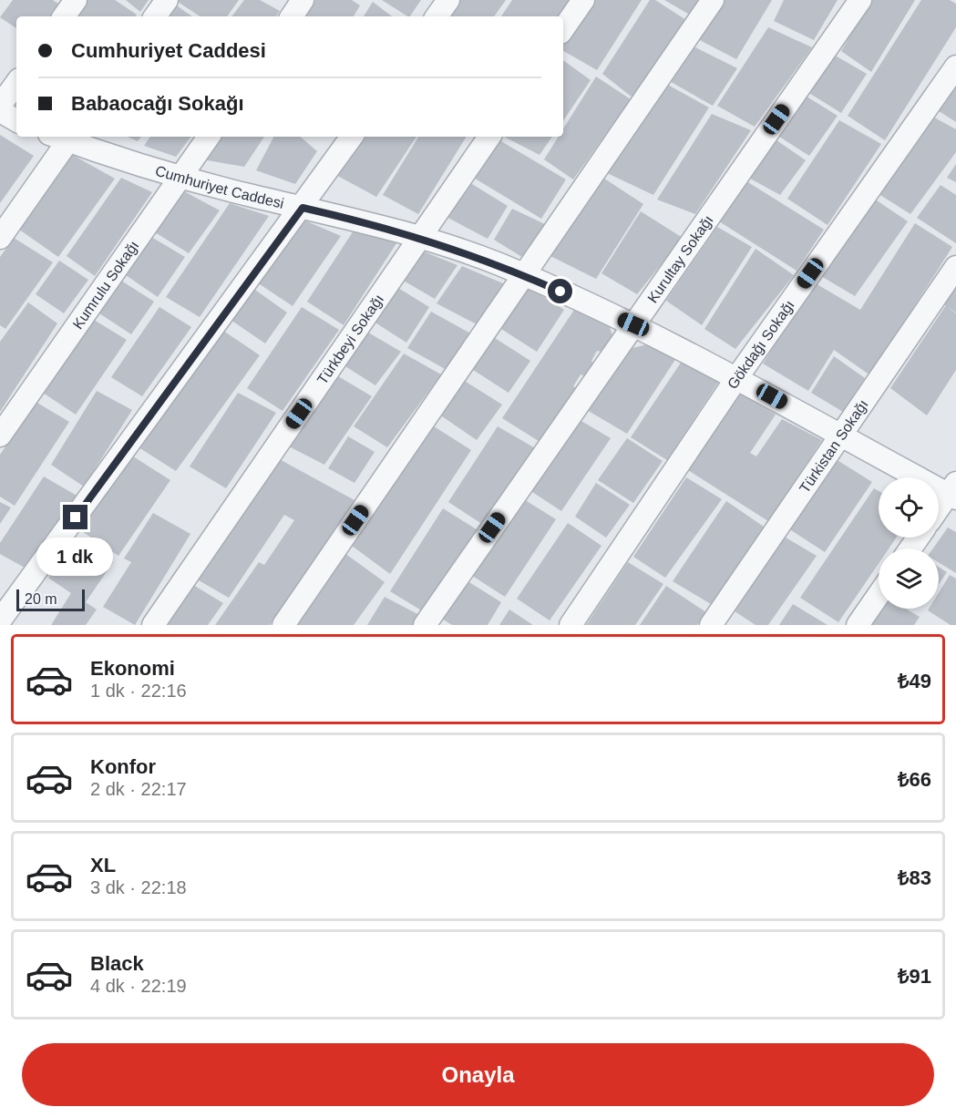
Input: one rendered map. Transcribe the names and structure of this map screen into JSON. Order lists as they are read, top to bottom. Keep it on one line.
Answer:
{"streets":{"street":["Cumhuriyet Caddesi","Kurultay Sokağı","Kumrulu Sokağı","Türkbeyi Sokağı","Gökdağı Sokağı","Türkistan Sokağı"]},"crossings":[["Cumhuriyet Caddesi","Kurultay Sokağı"],["Cumhuriyet Caddesi","Kumrulu Sokağı"],["Cumhuriyet Caddesi","Türkbeyi Sokağı"],["Cumhuriyet Caddesi","Gökdağı Sokağı"],["Cumhuriyet Caddesi","Türkistan Sokağı"]],"scale_bar":"20 m","page":{"banner":["Cumhuriyet Caddesi","Babaocağı Sokağı"],"bubble":"1 dk","scale":"20 m","list":[{"name":"Ekonomi","note":"1 dk · 22:16","value":"₺49"},{"name":"Konfor","note":"2 dk · 22:17","value":"₺66"},{"name":"XL","note":"3 dk · 22:18","value":"₺83"},{"name":"Black","note":"4 dk · 22:19","value":"₺91"}],"buttons":"Onayla"}}
